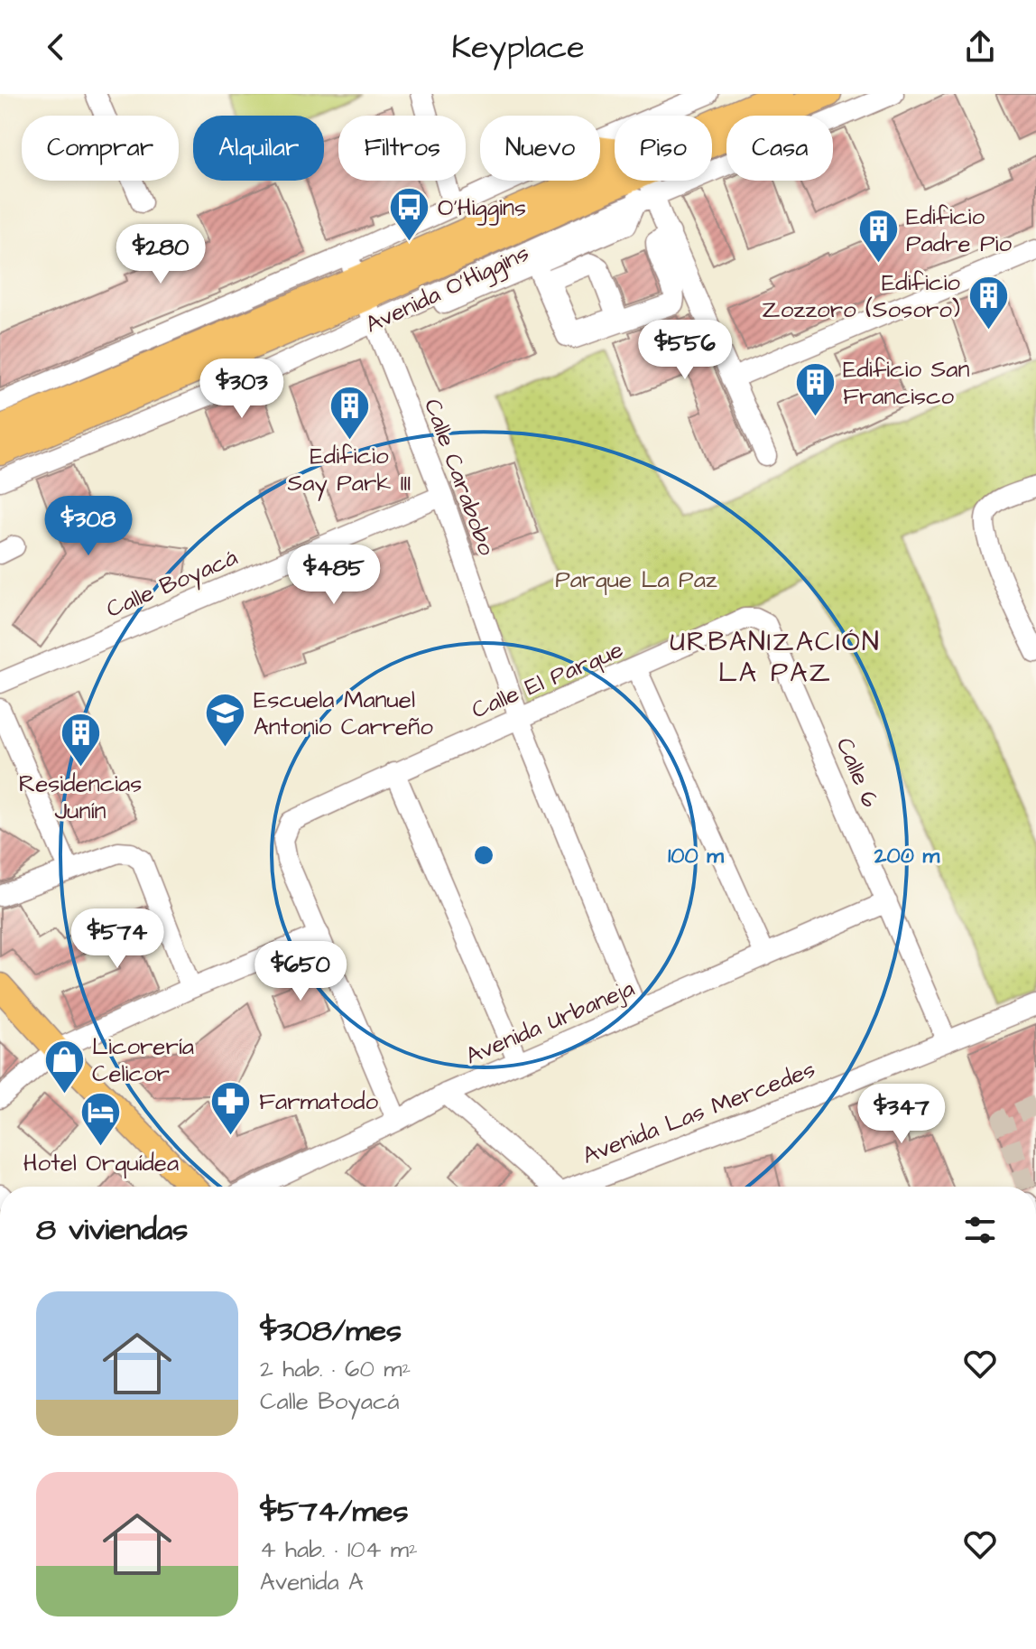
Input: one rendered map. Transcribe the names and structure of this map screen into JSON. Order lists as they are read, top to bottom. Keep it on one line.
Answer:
{"streets":{"main road":["Avenida O'Higgins"],"street":["Calle Carabobo","Calle Boyacá","Calle El Parque","Calle 6","Avenida Urbaneja","Avenida Las Mercedes"]},"crossings":[["Avenida O'Higgins","Calle Carabobo"],["Calle Carabobo","Calle Boyacá"],["Calle Carabobo","Calle El Parque"],["Calle Carabobo","Avenida Urbaneja"],["Calle El Parque","Calle 6"],["Calle 6","Avenida Urbaneja"],["Calle 6","Avenida Las Mercedes"],["Avenida Urbaneja","Avenida Las Mercedes"]],"districts":["URBANIZACIÓN LA PAZ"],"parks":["Parque La Paz"],"places":{"bus stop":["O'Higgins"],"building":["Edificio Padre Pio","Edificio Zozzoro (Sosoro)","Edificio San Francisco","Edificio Say Park III","Residencias Junín"],"school or university":["Escuela Manuel Antonio Carreño"],"shop":["Licorería Celicor"],"pharmacy":["Farmatodo"],"hotel":["Hotel Orquídea"]},"page":{"header":"Keyplace","chip":["Comprar","Alquilar","Filtros","Nuevo","Piso","Casa"],"price":["$280","$556","$303","$308","$485","$574","$650","$347"],"heading":"8 viviendas","list":[{"name":"$308/mes","note":"2 hab. · 60 m² · Calle Boyacá"},{"name":"$574/mes","note":"4 hab. · 104 m² · Avenida A"}]},"rings":["100 m","200 m"]}
